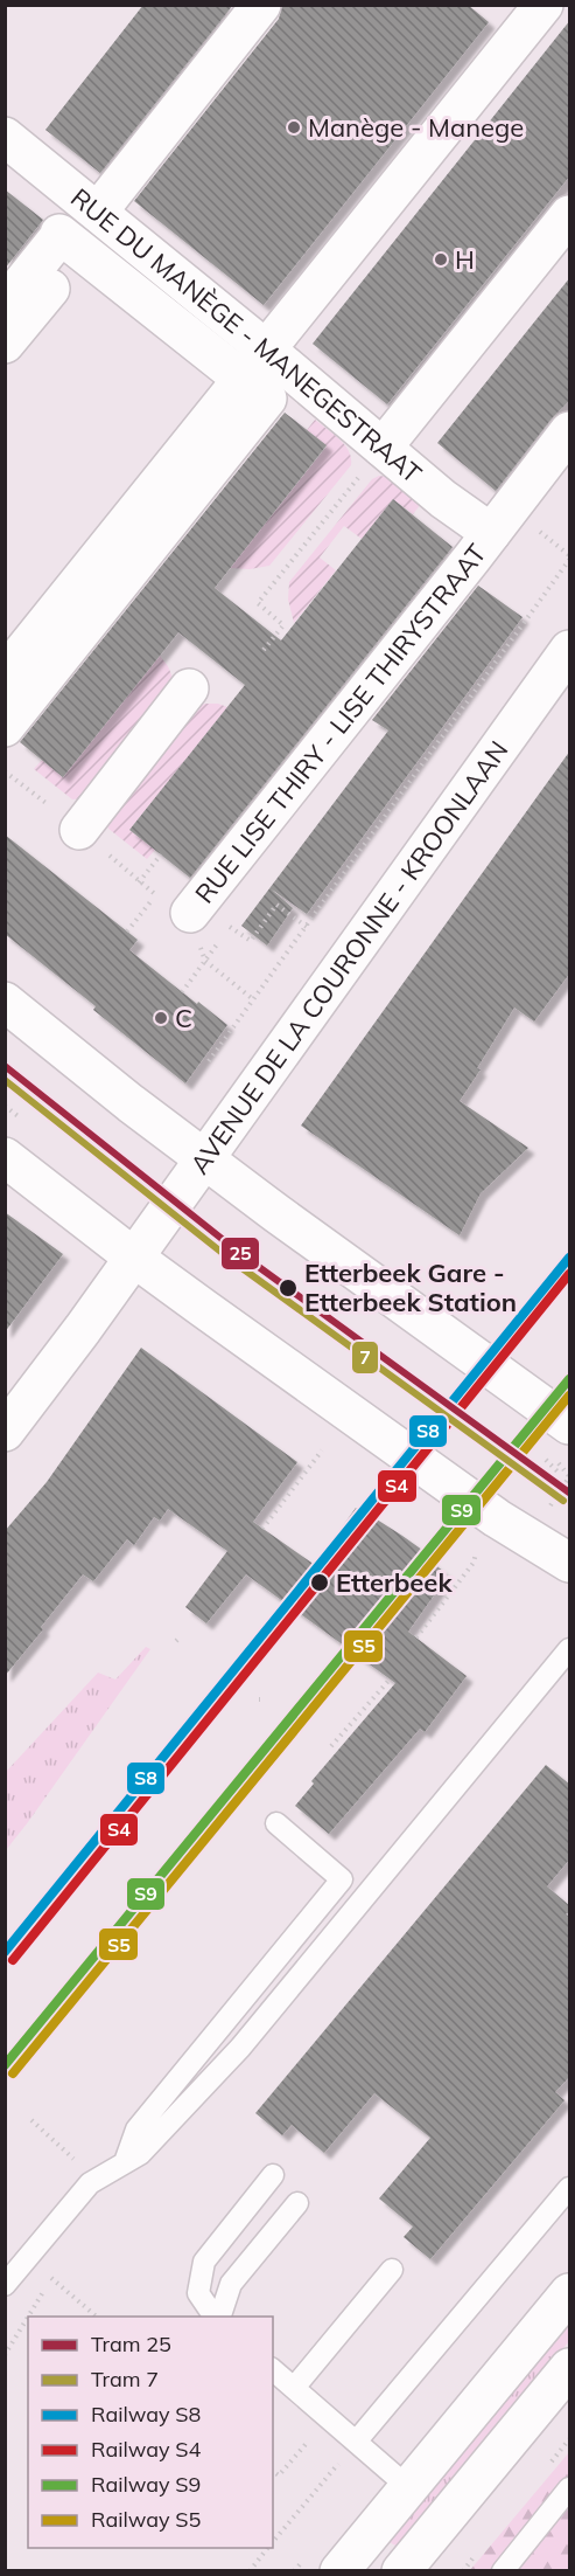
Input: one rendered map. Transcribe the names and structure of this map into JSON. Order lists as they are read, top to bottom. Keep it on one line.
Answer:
{"streets":{"street":["RUE DU MANÈGE - MANEGESTRAAT","RUE LISE THIRY - LISE THIRYSTRAAT","AVENUE DE LA COURONNE - KROONLAAN"]},"crossings":[["RUE DU MANÈGE - MANEGESTRAAT","RUE LISE THIRY - LISE THIRYSTRAAT"]],"places":["Manège - Manege","H","C","Etterbeek Gare - Etterbeek Station","Etterbeek"],"lines":["tram line 25","tram line 7","rail line S8","rail line S4","rail line S9","rail line S5"],"legend":["Tram 25","Tram 7","Railway S8","Railway S4","Railway S9","Railway S5"]}
